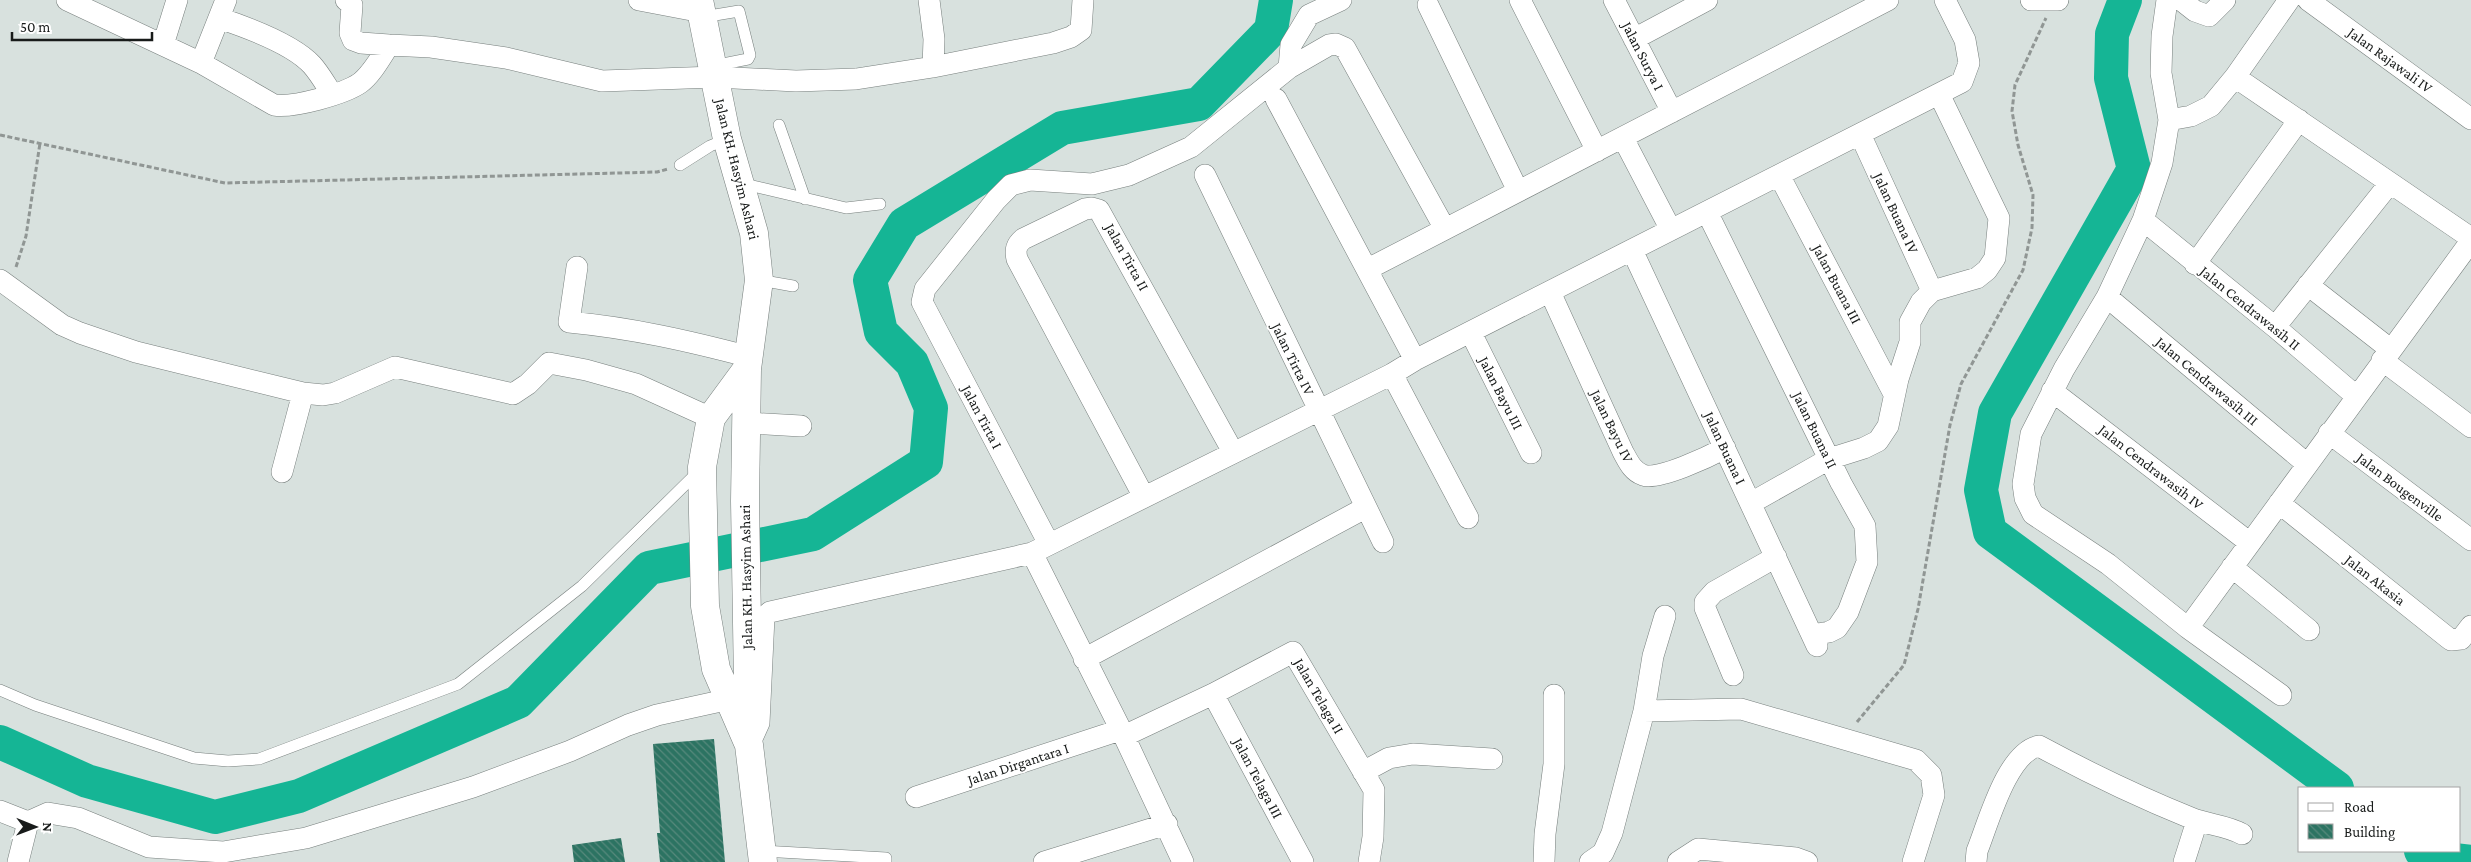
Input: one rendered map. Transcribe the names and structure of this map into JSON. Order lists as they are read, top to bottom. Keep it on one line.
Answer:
{"streets":{"main road":["Jalan KH. Hasyim Ashari"],"street":["Jalan Surya I","Jalan Rajawali IV","Jalan Buana IV","Jalan Tirta II","Jalan Buana III","Jalan Cendrawasih II","Jalan Tirta IV","Jalan Cendrawasih III","Jalan Bayu III","Jalan Tirta I","Jalan Bayu IV","Jalan Buana II","Jalan Buana I","Jalan Cendrawasih IV","Jalan Bougenville","Jalan Akasia","Jalan Telaga II","Jalan Dirgantara I","Jalan Telaga III"]},"crossings":[["Jalan Tirta I","Jalan Telaga II"],["Jalan Tirta I","Jalan Dirgantara I"],["Jalan Bayu IV","Jalan Buana I"],["Jalan Buana II","Jalan Buana I"],["Jalan Telaga II","Jalan Dirgantara I"],["Jalan Telaga II","Jalan Telaga III"]],"legend":["Road","Building"],"scale_bar":"50 m","north":"right"}
